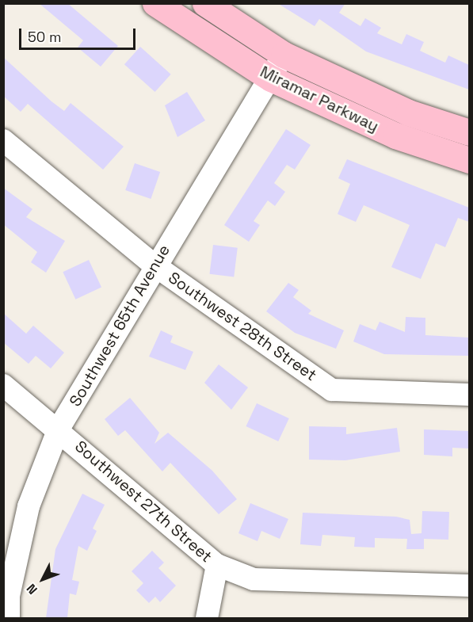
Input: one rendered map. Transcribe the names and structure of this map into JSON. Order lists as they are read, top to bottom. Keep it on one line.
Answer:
{"streets":{"main road":["Miramar Parkway"],"street":["Southwest 65th Avenue","Southwest 28th Street","Southwest 27th Street"]},"crossings":[["Miramar Parkway","Southwest 65th Avenue"],["Southwest 65th Avenue","Southwest 28th Street"],["Southwest 65th Avenue","Southwest 27th Street"]],"scale_bar":"50 m","north":"bottom left"}
